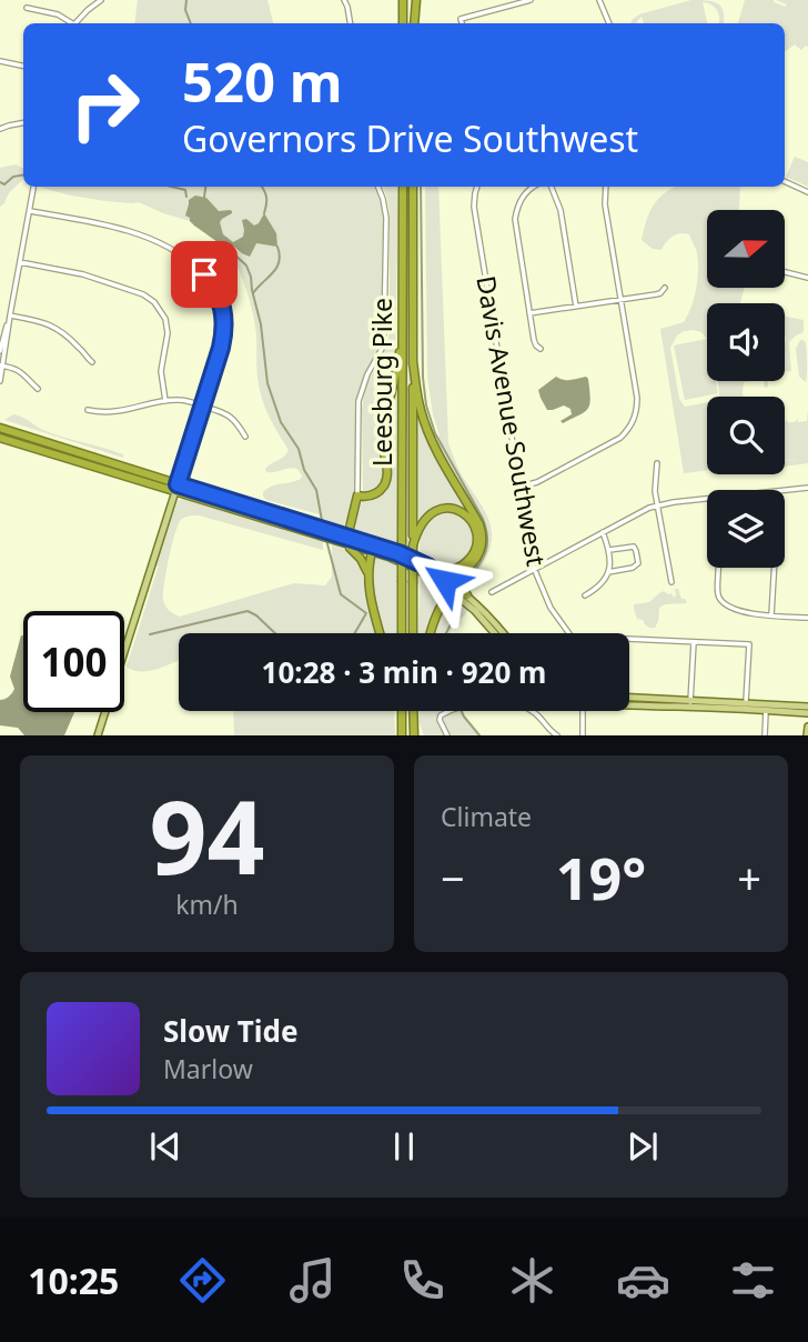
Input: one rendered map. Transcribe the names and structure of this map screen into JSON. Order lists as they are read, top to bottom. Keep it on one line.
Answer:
{"streets":{"highway":["Leesburg Pike"],"street":["Davis Avenue Southwest"]},"north":"right","page":{"turn":["520 m","Governors Drive Southwest"],"limit":"100","trip":"10:28 · 3 min · 920 m","tile":[["94","km/h"],"Climate"],"heat":["−","19°","+"],"song":["Slow Tide","Marlow"],"tabs":"10:25"}}
